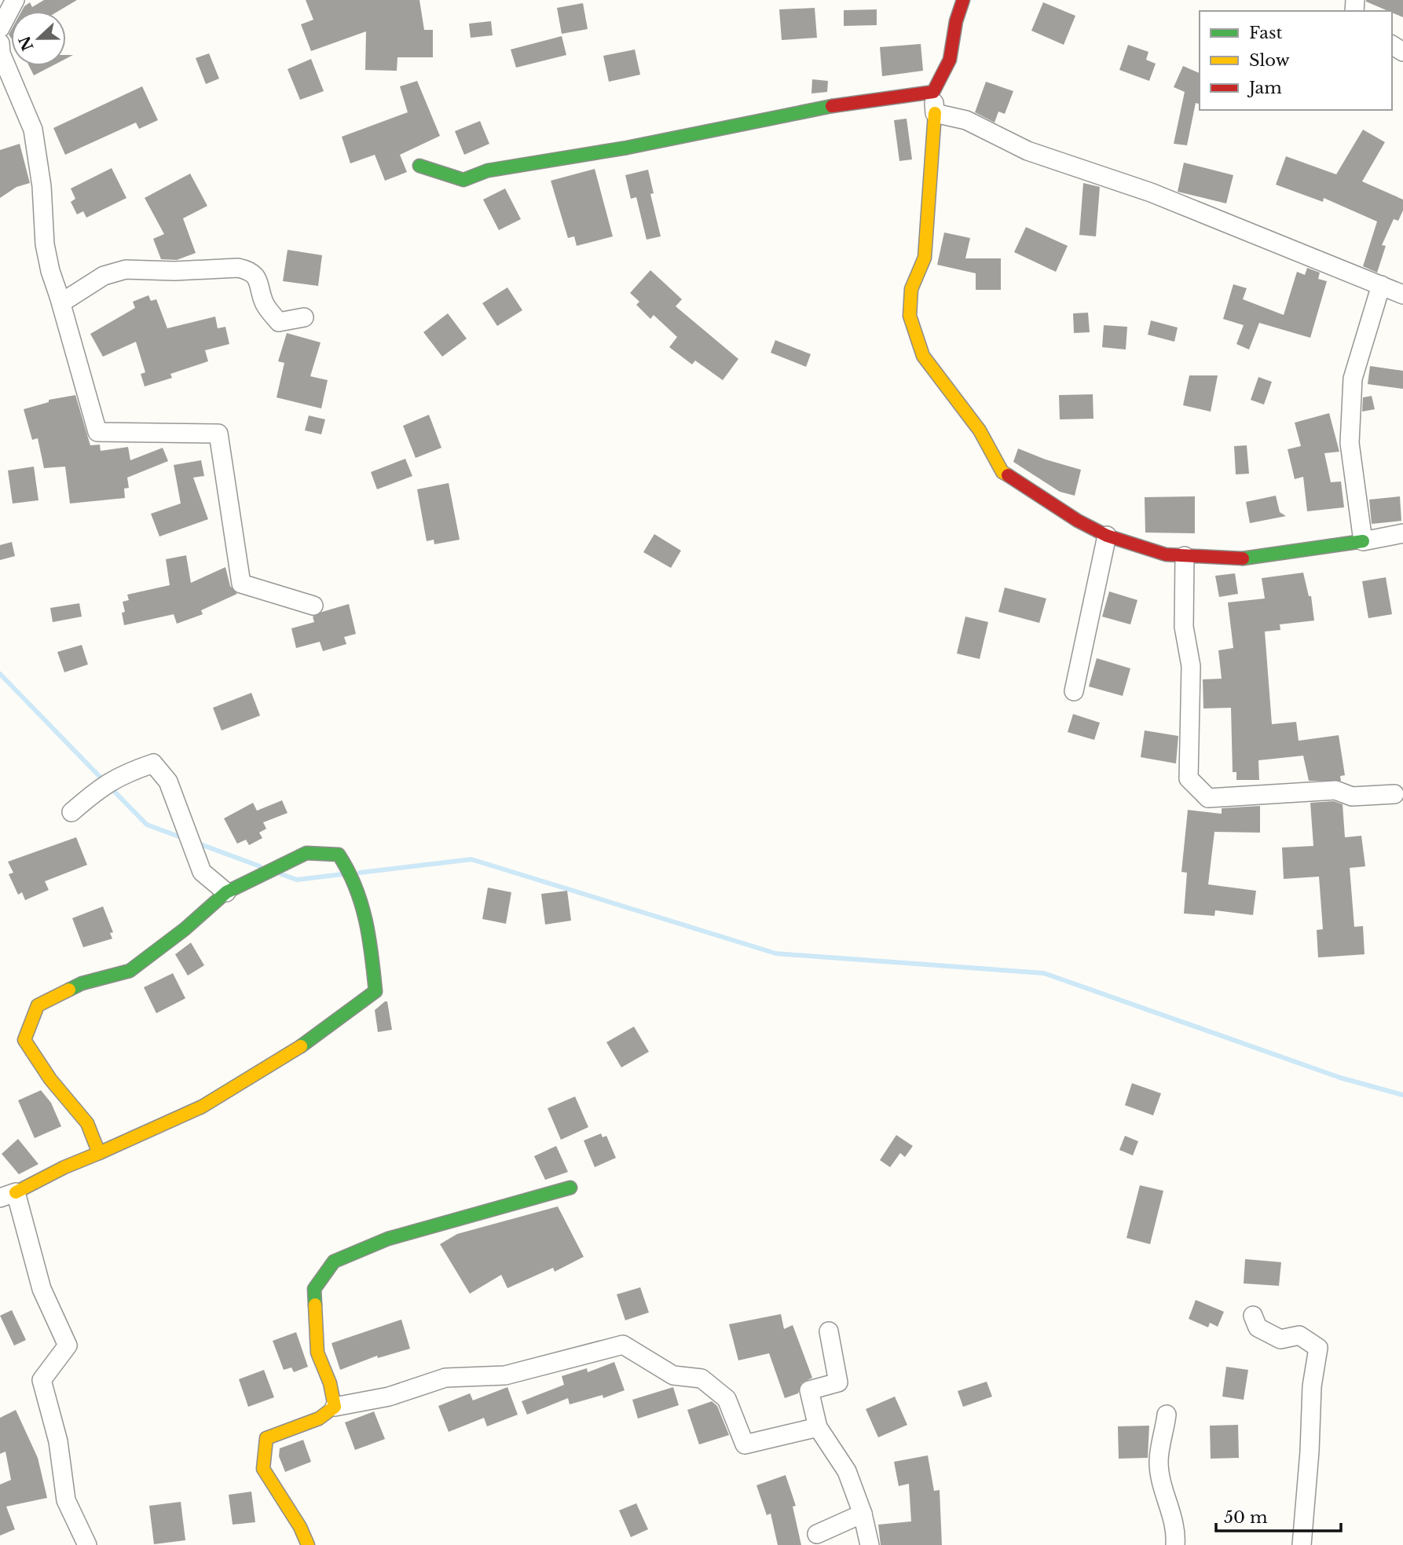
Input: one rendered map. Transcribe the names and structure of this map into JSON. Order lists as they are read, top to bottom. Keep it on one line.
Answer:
{"legend":["Fast","Slow","Jam"],"scale_bar":"50 m","north":"left"}
